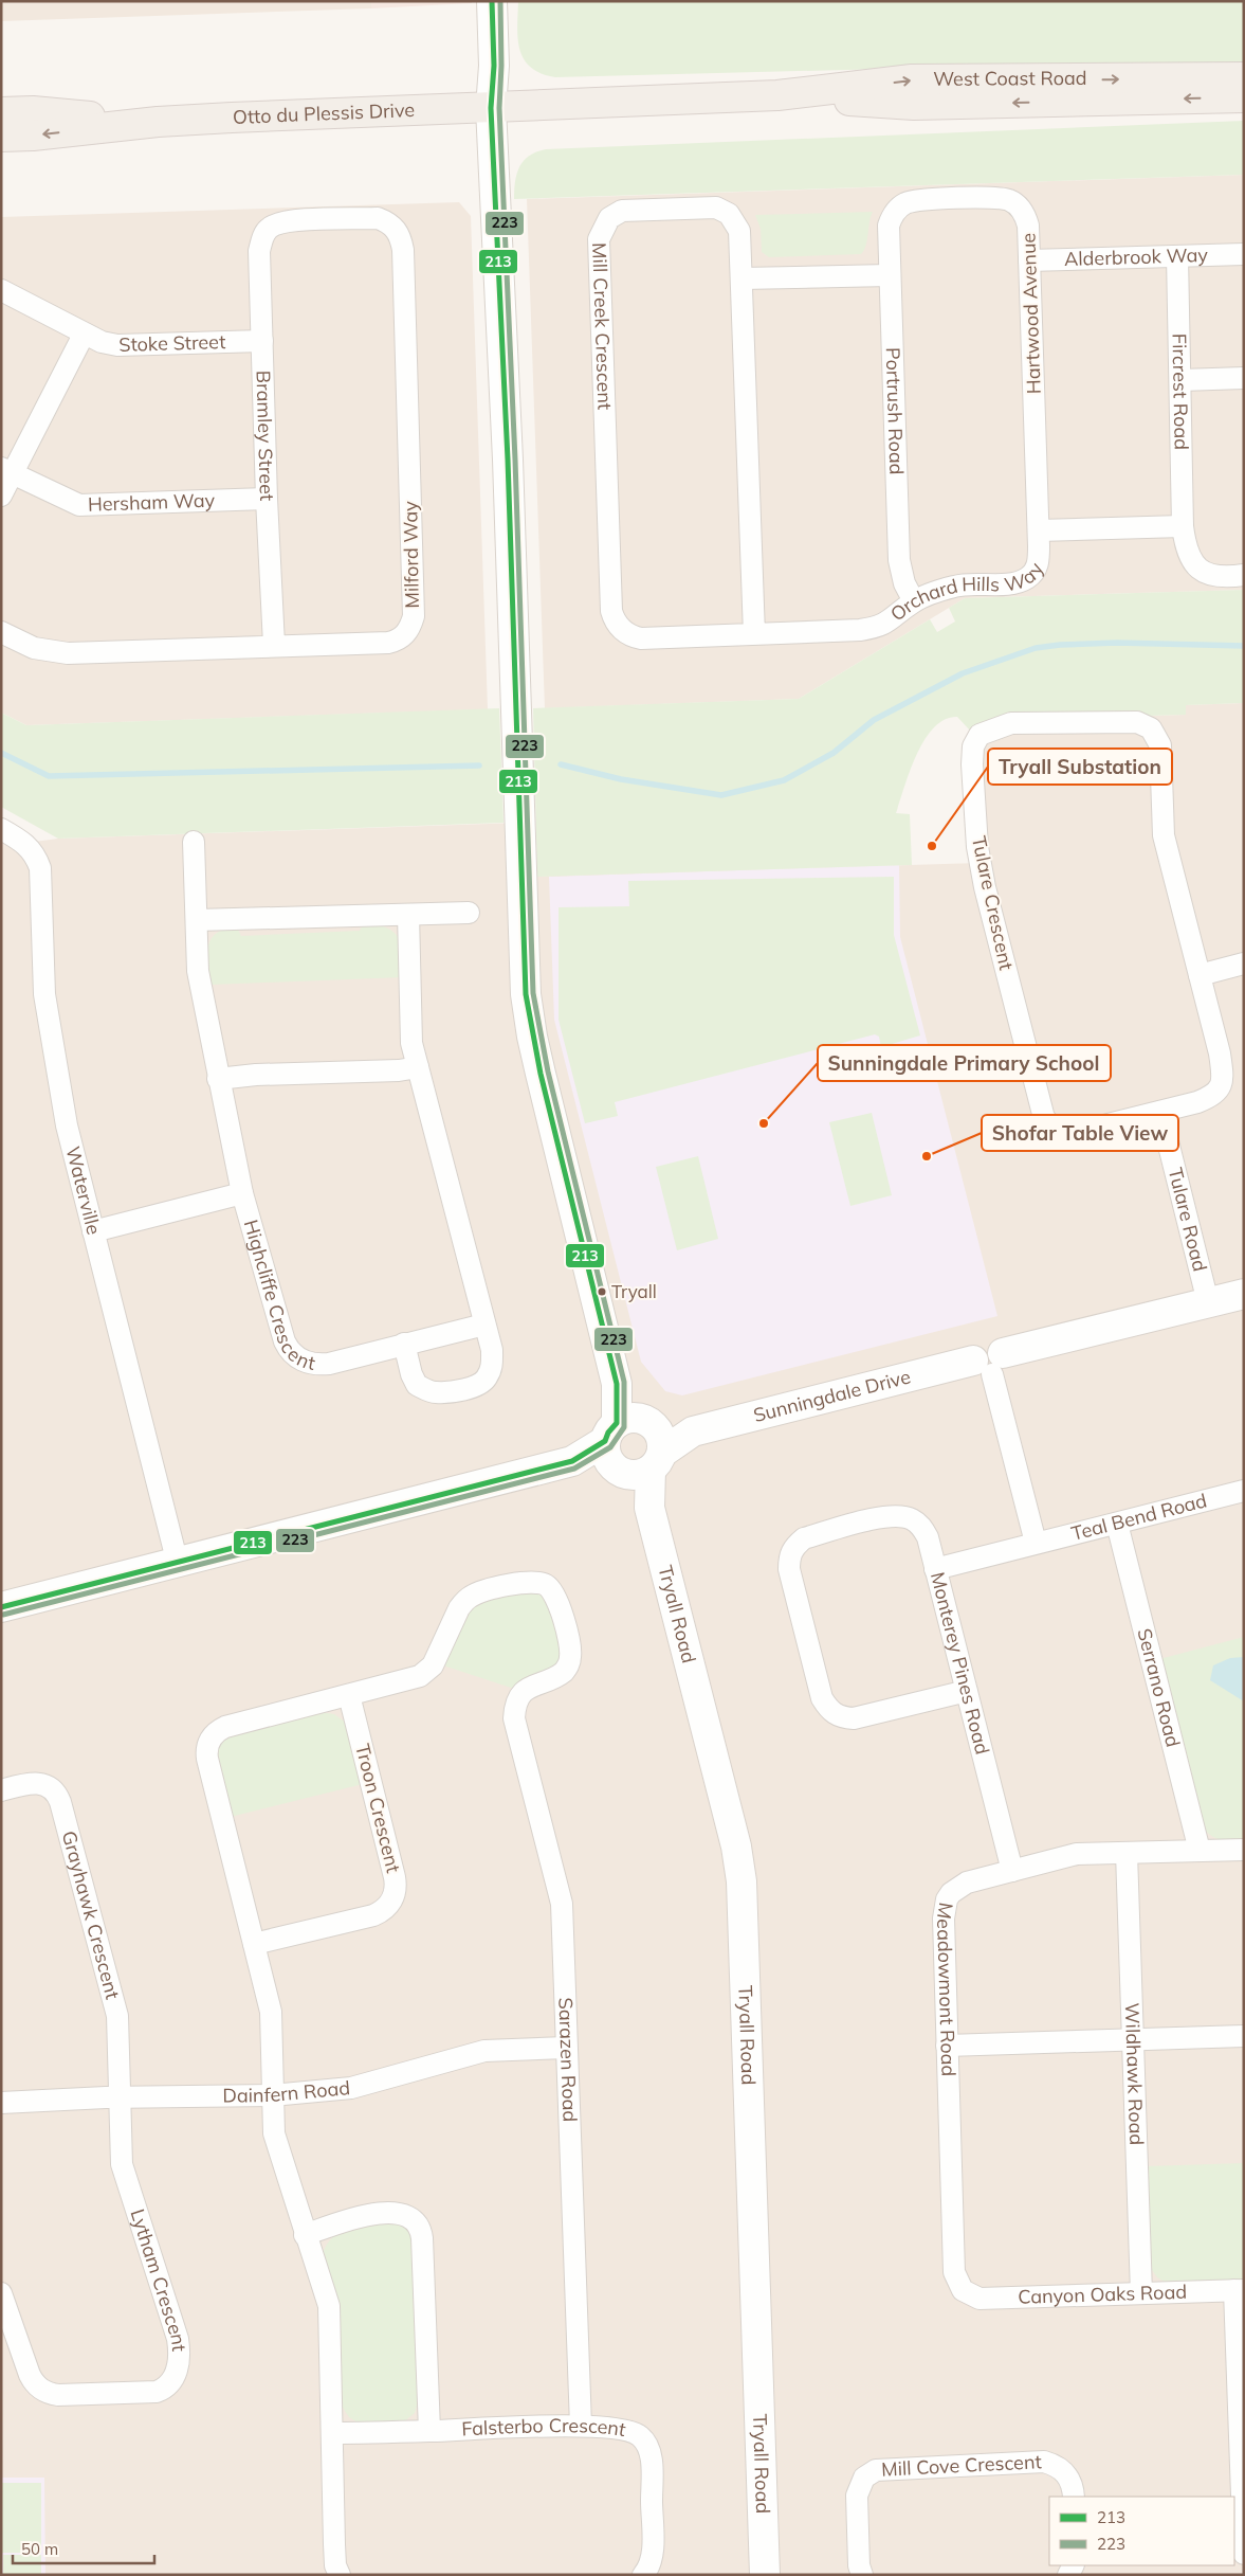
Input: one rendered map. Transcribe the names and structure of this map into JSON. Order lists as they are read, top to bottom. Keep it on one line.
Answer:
{"streets":{"main road":["West Coast Road","Otto du Plessis Drive"],"street":["Alderbrook Way","Hartwood Avenue","Mill Creek Crescent","Stoke Street","Fircrest Road","Portrush Road","Bramley Street","Hersham Way","Milford Way","Orchard Hills Way","Tulare Crescent","Waterville","Tulare Road","Highcliffe Crescent","Sunningdale Drive","Teal Bend Road","Tryall Road","Monterey Pines Road","Serrano Road","Troon Crescent","Grayhawk Crescent","Meadowmont Road","Sarazen Road","Wildhawk Road","Dainfern Road","Lytham Crescent","Canyon Oaks Road","Falsterbo Crescent","Mill Cove Crescent"]},"crossings":[["West Coast Road","Otto du Plessis Drive"],["Alderbrook Way","Hartwood Avenue"],["Alderbrook Way","Fircrest Road"],["Hartwood Avenue","Portrush Road"],["Hartwood Avenue","Orchard Hills Way"],["Mill Creek Crescent","Orchard Hills Way"],["Stoke Street","Bramley Street"],["Fircrest Road","Orchard Hills Way"],["Portrush Road","Orchard Hills Way"],["Bramley Street","Hersham Way"],["Bramley Street","Milford Way"],["Tulare Crescent","Tulare Road"],["Waterville","Highcliffe Crescent"],["Tulare Road","Sunningdale Drive"],["Sunningdale Drive","Tryall Road"],["Teal Bend Road","Monterey Pines Road"],["Teal Bend Road","Serrano Road"],["Monterey Pines Road","Meadowmont Road"],["Serrano Road","Meadowmont Road"],["Troon Crescent","Sarazen Road"],["Grayhawk Crescent","Dainfern Road"],["Grayhawk Crescent","Lytham Crescent"],["Meadowmont Road","Wildhawk Road"],["Meadowmont Road","Canyon Oaks Road"],["Sarazen Road","Dainfern Road"],["Sarazen Road","Falsterbo Crescent"],["Wildhawk Road","Canyon Oaks Road"],["Dainfern Road","Lytham Crescent"]],"places":["Tryall Substation","Sunningdale Primary School","Shofar Table View","Tryall"],"lines":["transit line 213","transit line 223"],"legend":["213","223"],"scale_bar":"50 m"}
